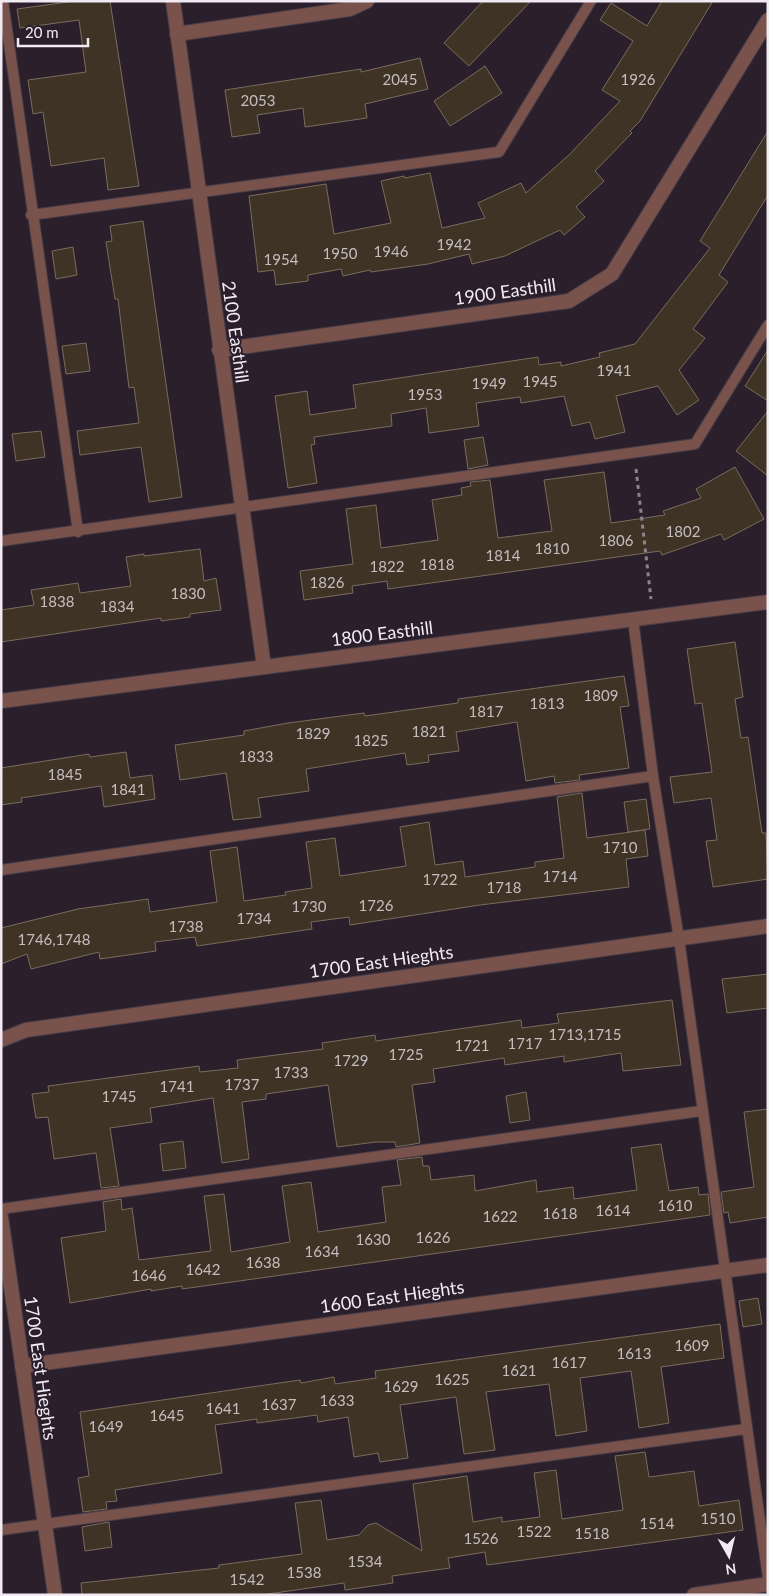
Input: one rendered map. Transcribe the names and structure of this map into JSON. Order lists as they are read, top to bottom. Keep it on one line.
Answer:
{"streets":{"street":["1900 Easthill","2100 Easthill","1800 Easthill","1700 East Hieghts","1600 East Hieghts"]},"crossings":[["1900 Easthill","2100 Easthill"],["2100 Easthill","1800 Easthill"],["1700 East Hieghts","1600 East Hieghts"]],"house_numbers":["2045","1926","2053","1942","1946","1950","1954","1941","1945","1949","1953","1802","1806","1810","1814","1818","1822","1826","1830","1838","1834","1809","1813","1817","1821","1829","1825","1833","1845","1841","1710","1714","1722","1718","1726","1730","1734","1738","1746,1748","1713,1715","1717","1721","1725","1729","1733","1737","1741","1745","1610","1614","1618","1622","1626","1630","1634","1638","1642","1646","1609","1613","1617","1621","1625","1629","1633","1637","1641","1645","1649","1510","1514","1522","1518","1526","1534","1538","1542"],"scale_bar":"20 m","north":"bottom"}
